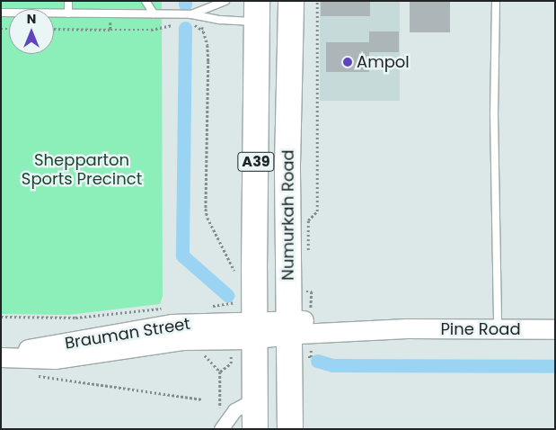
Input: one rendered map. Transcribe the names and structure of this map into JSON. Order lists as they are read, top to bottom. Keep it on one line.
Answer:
{"streets":{"highway":["A39","Numurkah Road"],"street":["Pine Road","Brauman Street"]},"crossings":[["Numurkah Road","Pine Road"],["Numurkah Road","Brauman Street"],["Pine Road","Brauman Street"]],"parks":["Shepparton Sports Precinct"],"places":["Ampol"],"north":"top"}
